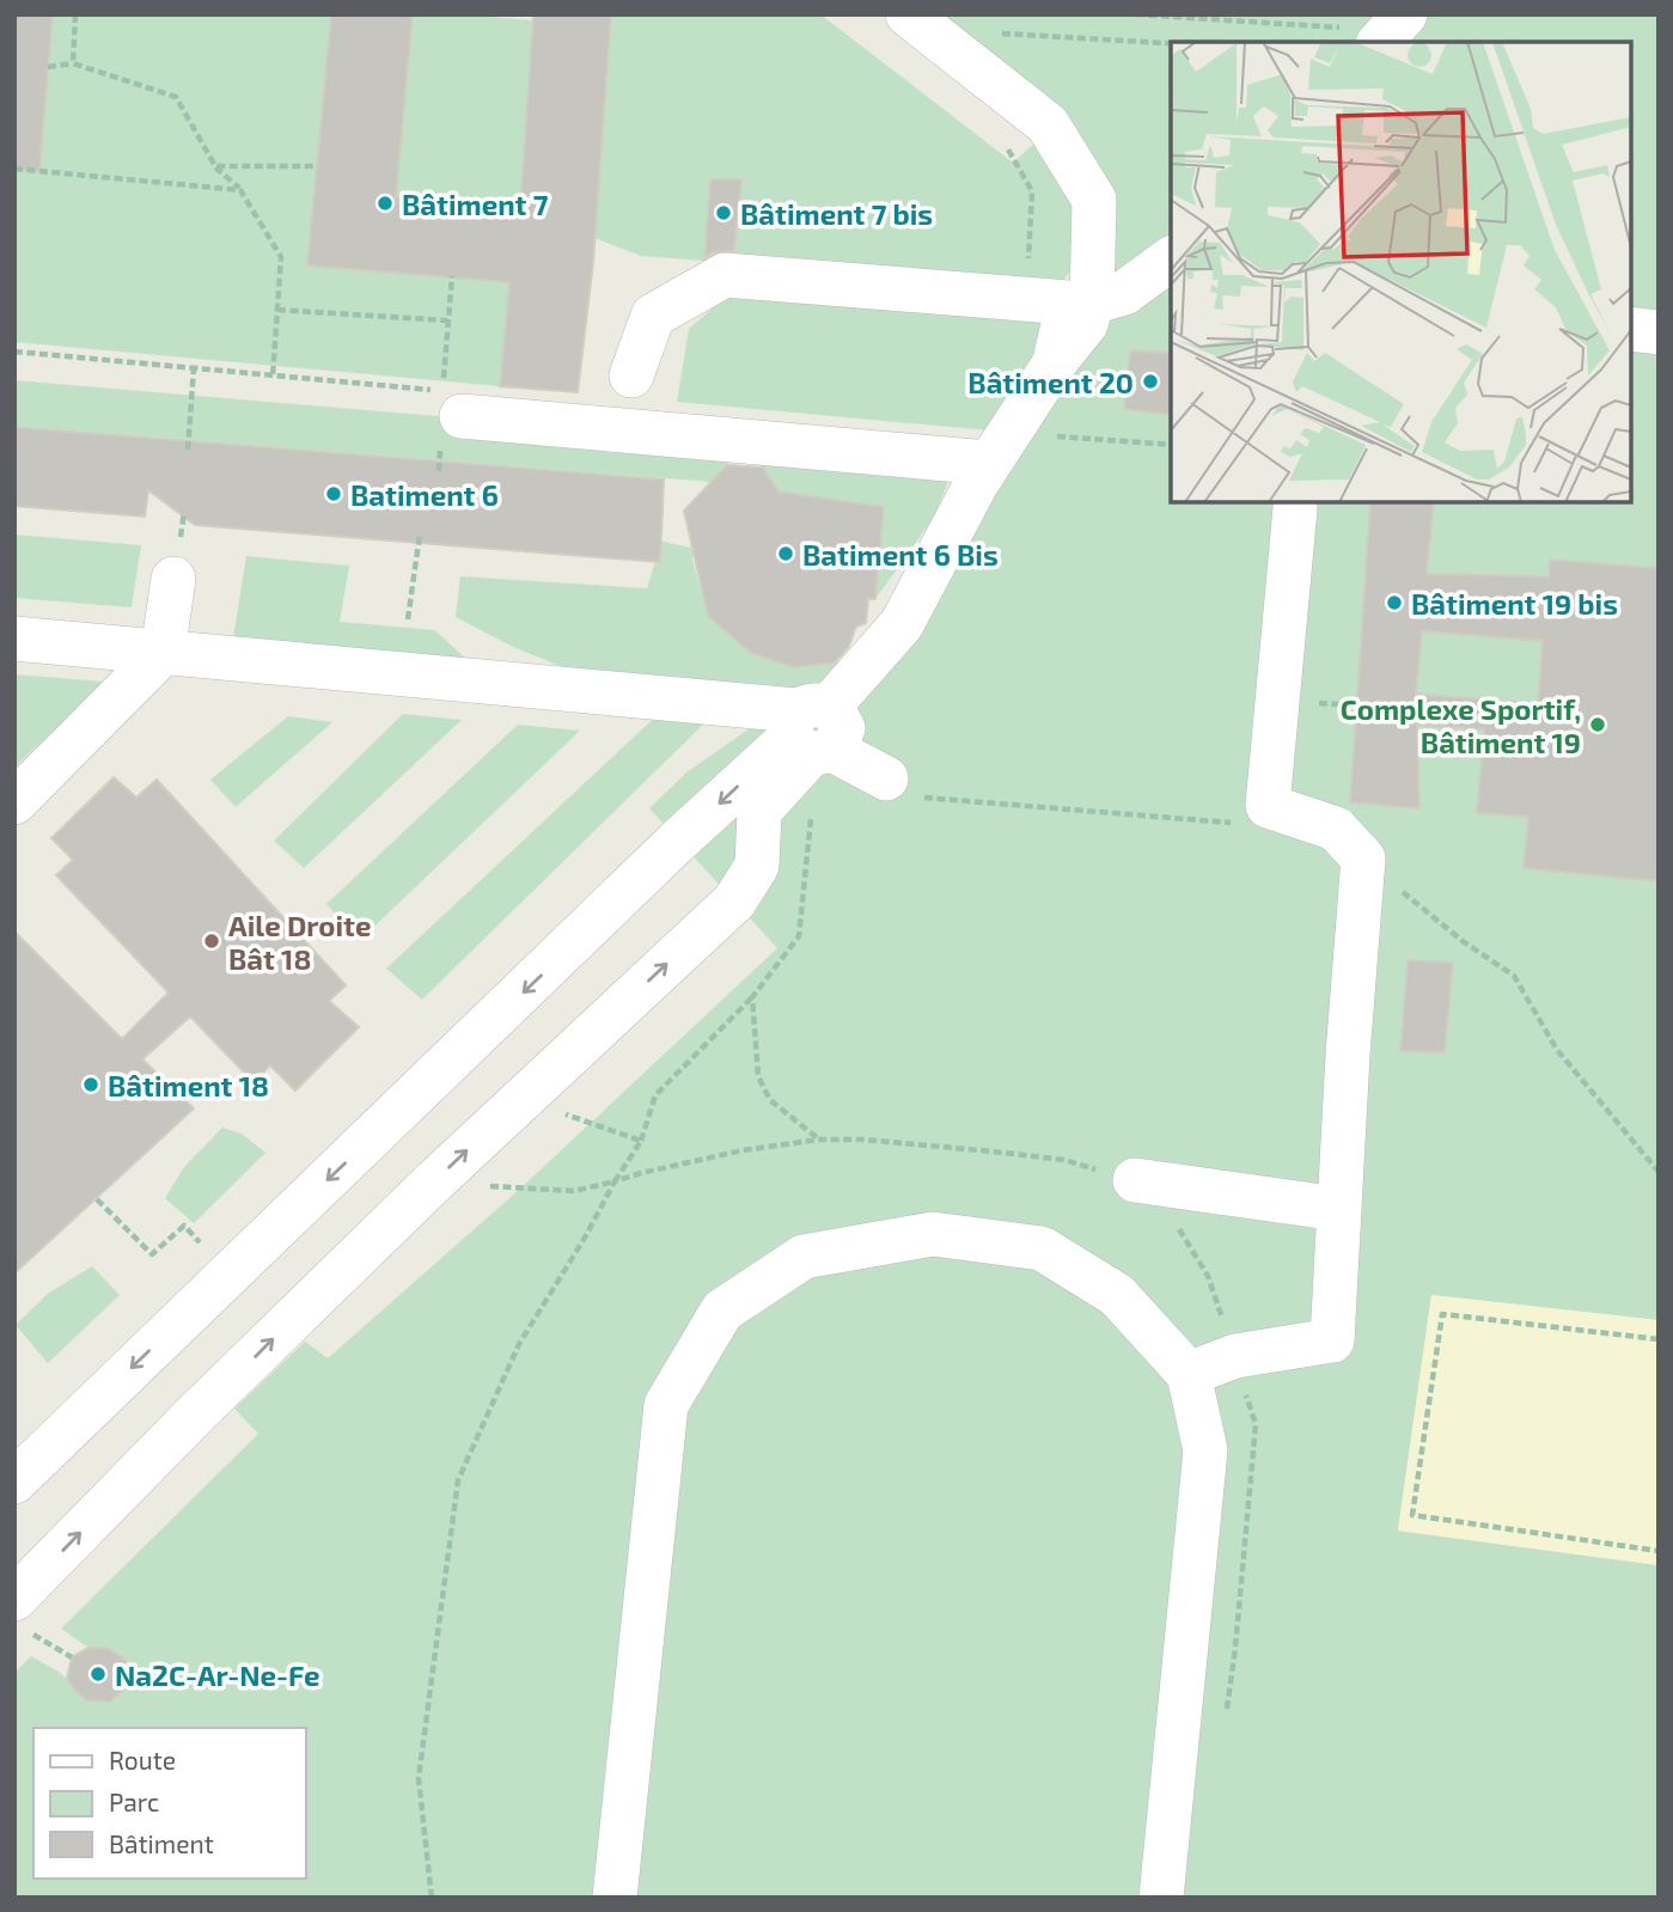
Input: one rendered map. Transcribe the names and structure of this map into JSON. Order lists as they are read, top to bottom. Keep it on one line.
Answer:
{"places":["Bâtiment 7","Bâtiment 7 bis","Bâtiment 20","Batiment 6","Batiment 6 Bis","Bâtiment 19 bis","Complexe Sportif, Bâtiment 19","Aile Droite Bât 18","Bâtiment 18","Na2C-Ar-Ne-Fe"],"legend":["Route","Parc","Bâtiment"]}
